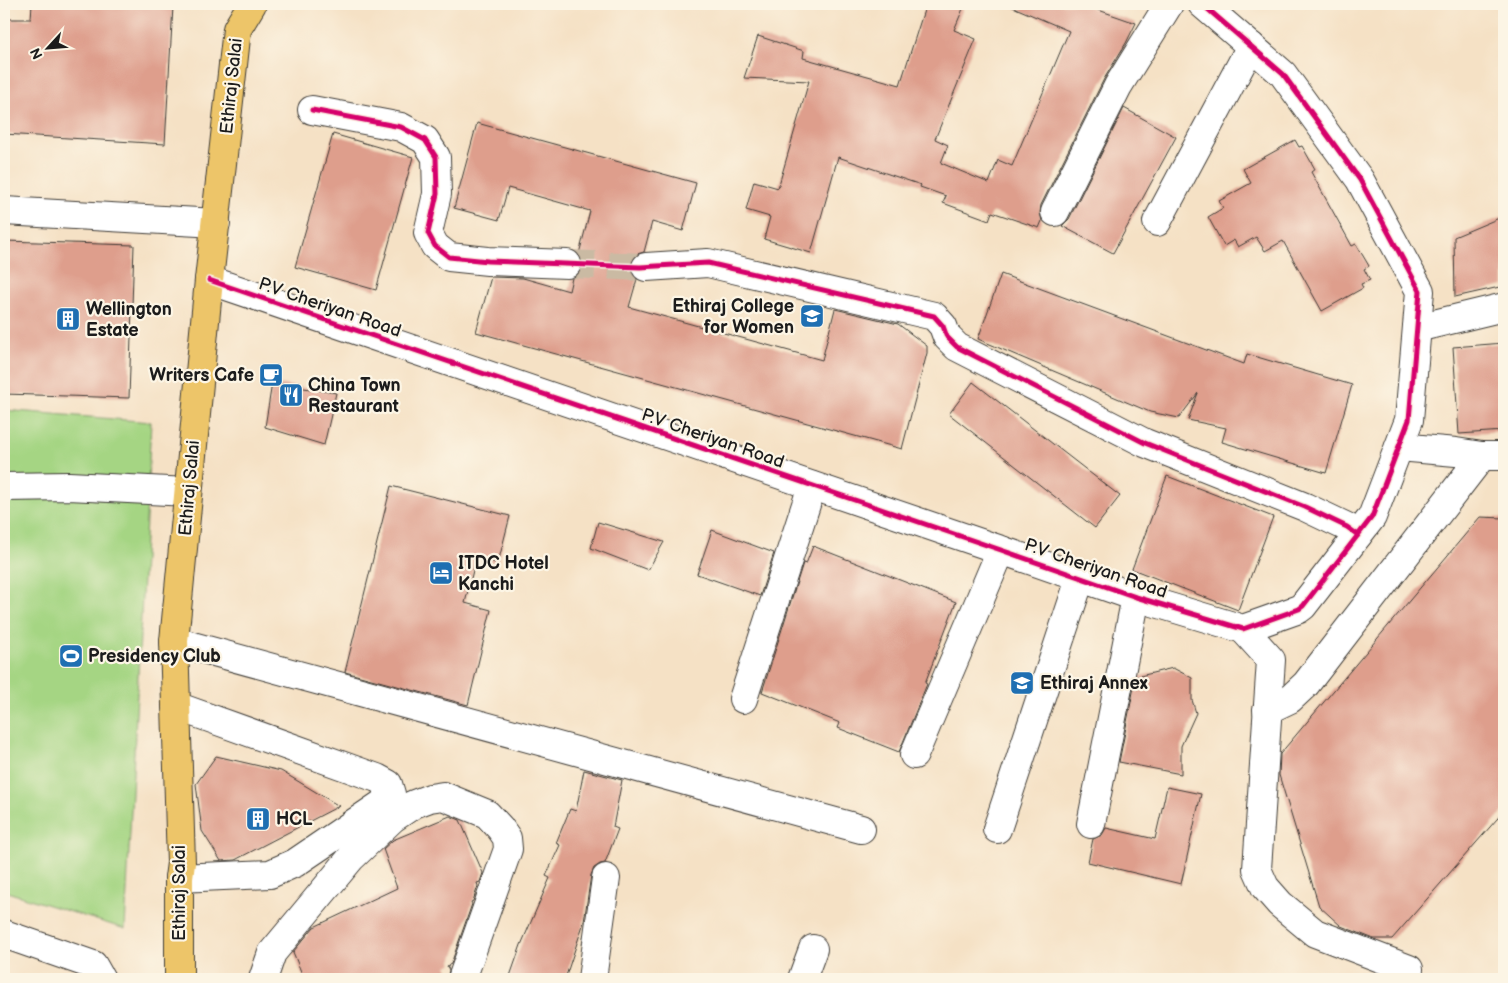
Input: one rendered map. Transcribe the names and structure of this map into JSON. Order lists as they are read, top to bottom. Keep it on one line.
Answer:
{"streets":{"main road":["Ethiraj Salai"],"street":["P.V Cheriyan Road"]},"crossings":[["Ethiraj Salai","P.V Cheriyan Road"]],"places":{"school or university":["Ethiraj College for Women","Ethiraj Annex"],"building":["Wellington Estate","HCL"],"cafe":["Writers Cafe"],"restaurant":["China Town Restaurant"],"hotel":["ITDC Hotel Kanchi"],"sports":["Presidency Club"]},"north":"bottom left"}
